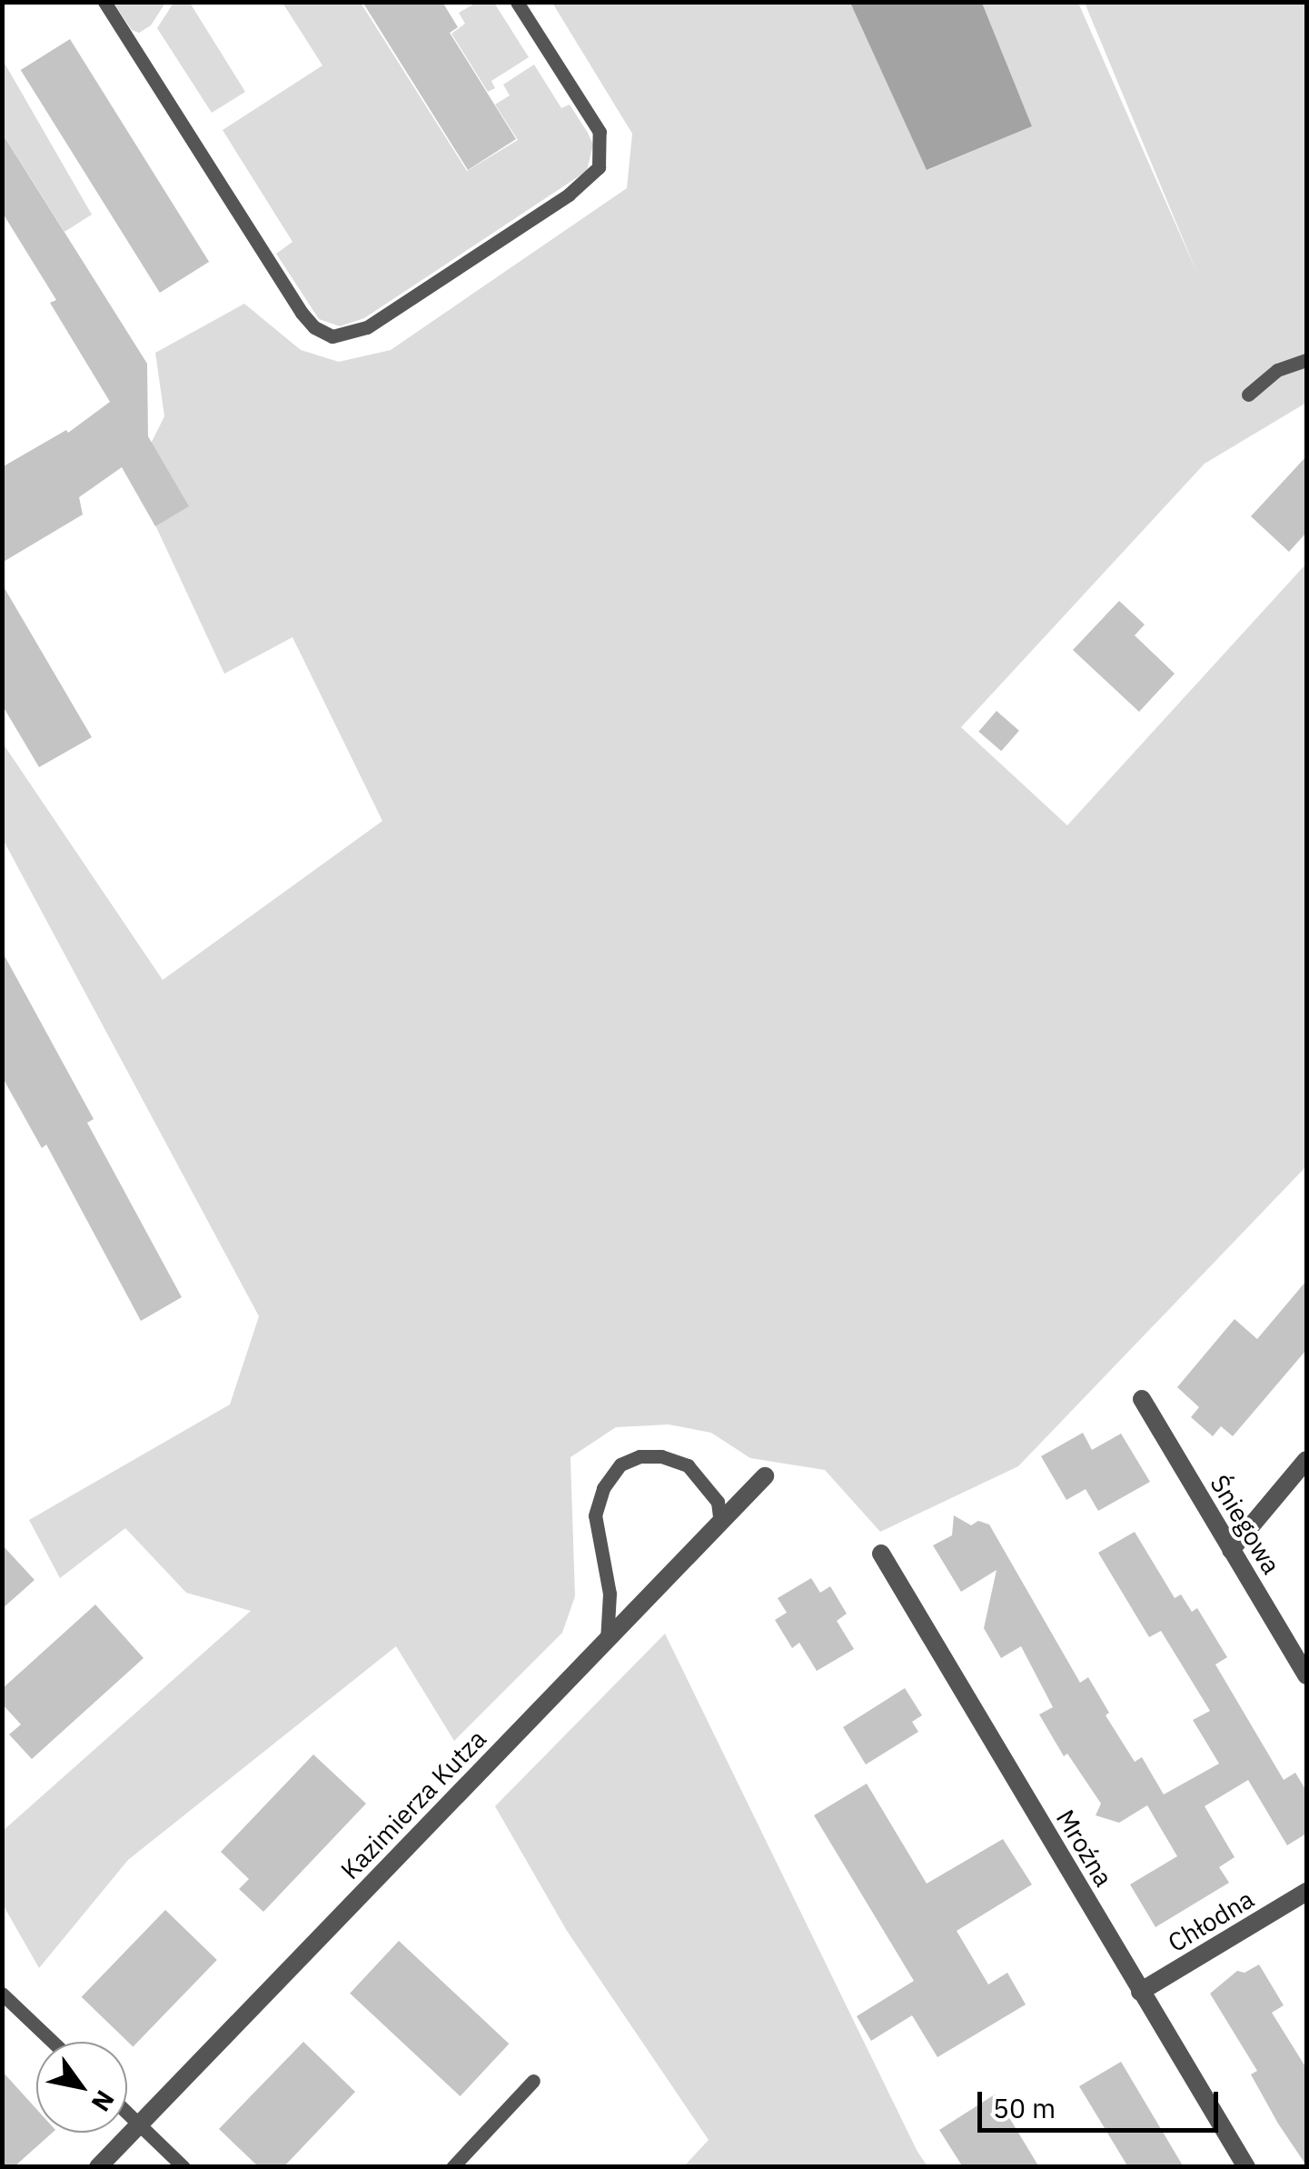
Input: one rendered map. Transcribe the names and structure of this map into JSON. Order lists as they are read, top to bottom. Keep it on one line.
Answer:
{"streets":{"street":["Śniegowa","Kazimierza Kutza","Mroźna","Chłodna"]},"crossings":[["Mroźna","Chłodna"]],"scale_bar":"50 m","north":"bottom right"}
